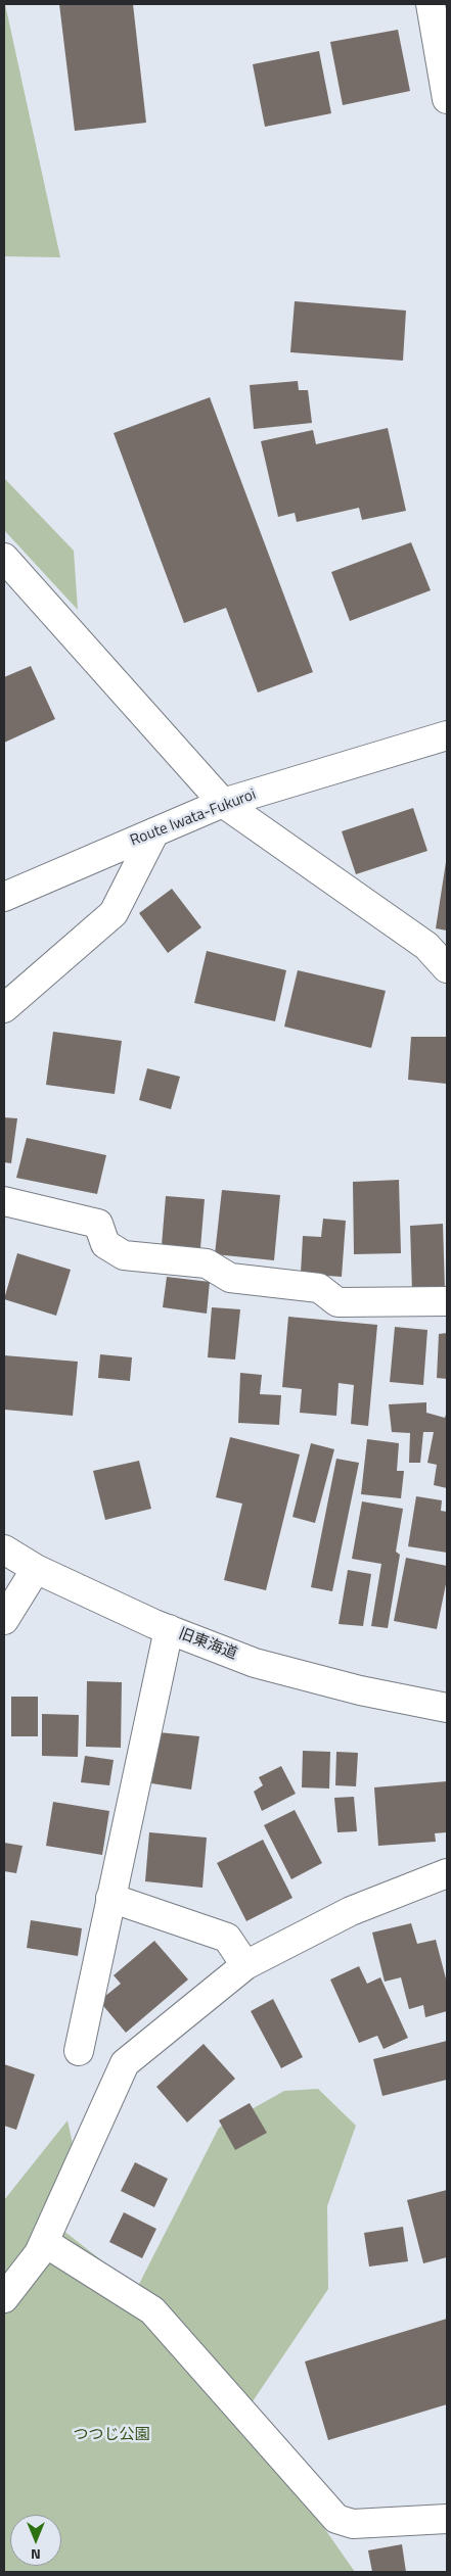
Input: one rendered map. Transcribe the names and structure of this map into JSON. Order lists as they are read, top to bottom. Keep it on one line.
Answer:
{"streets":{"street":["Route Iwata-Fukuroi","旧東海道"]},"parks":["つつじ公園"],"north":"bottom"}
